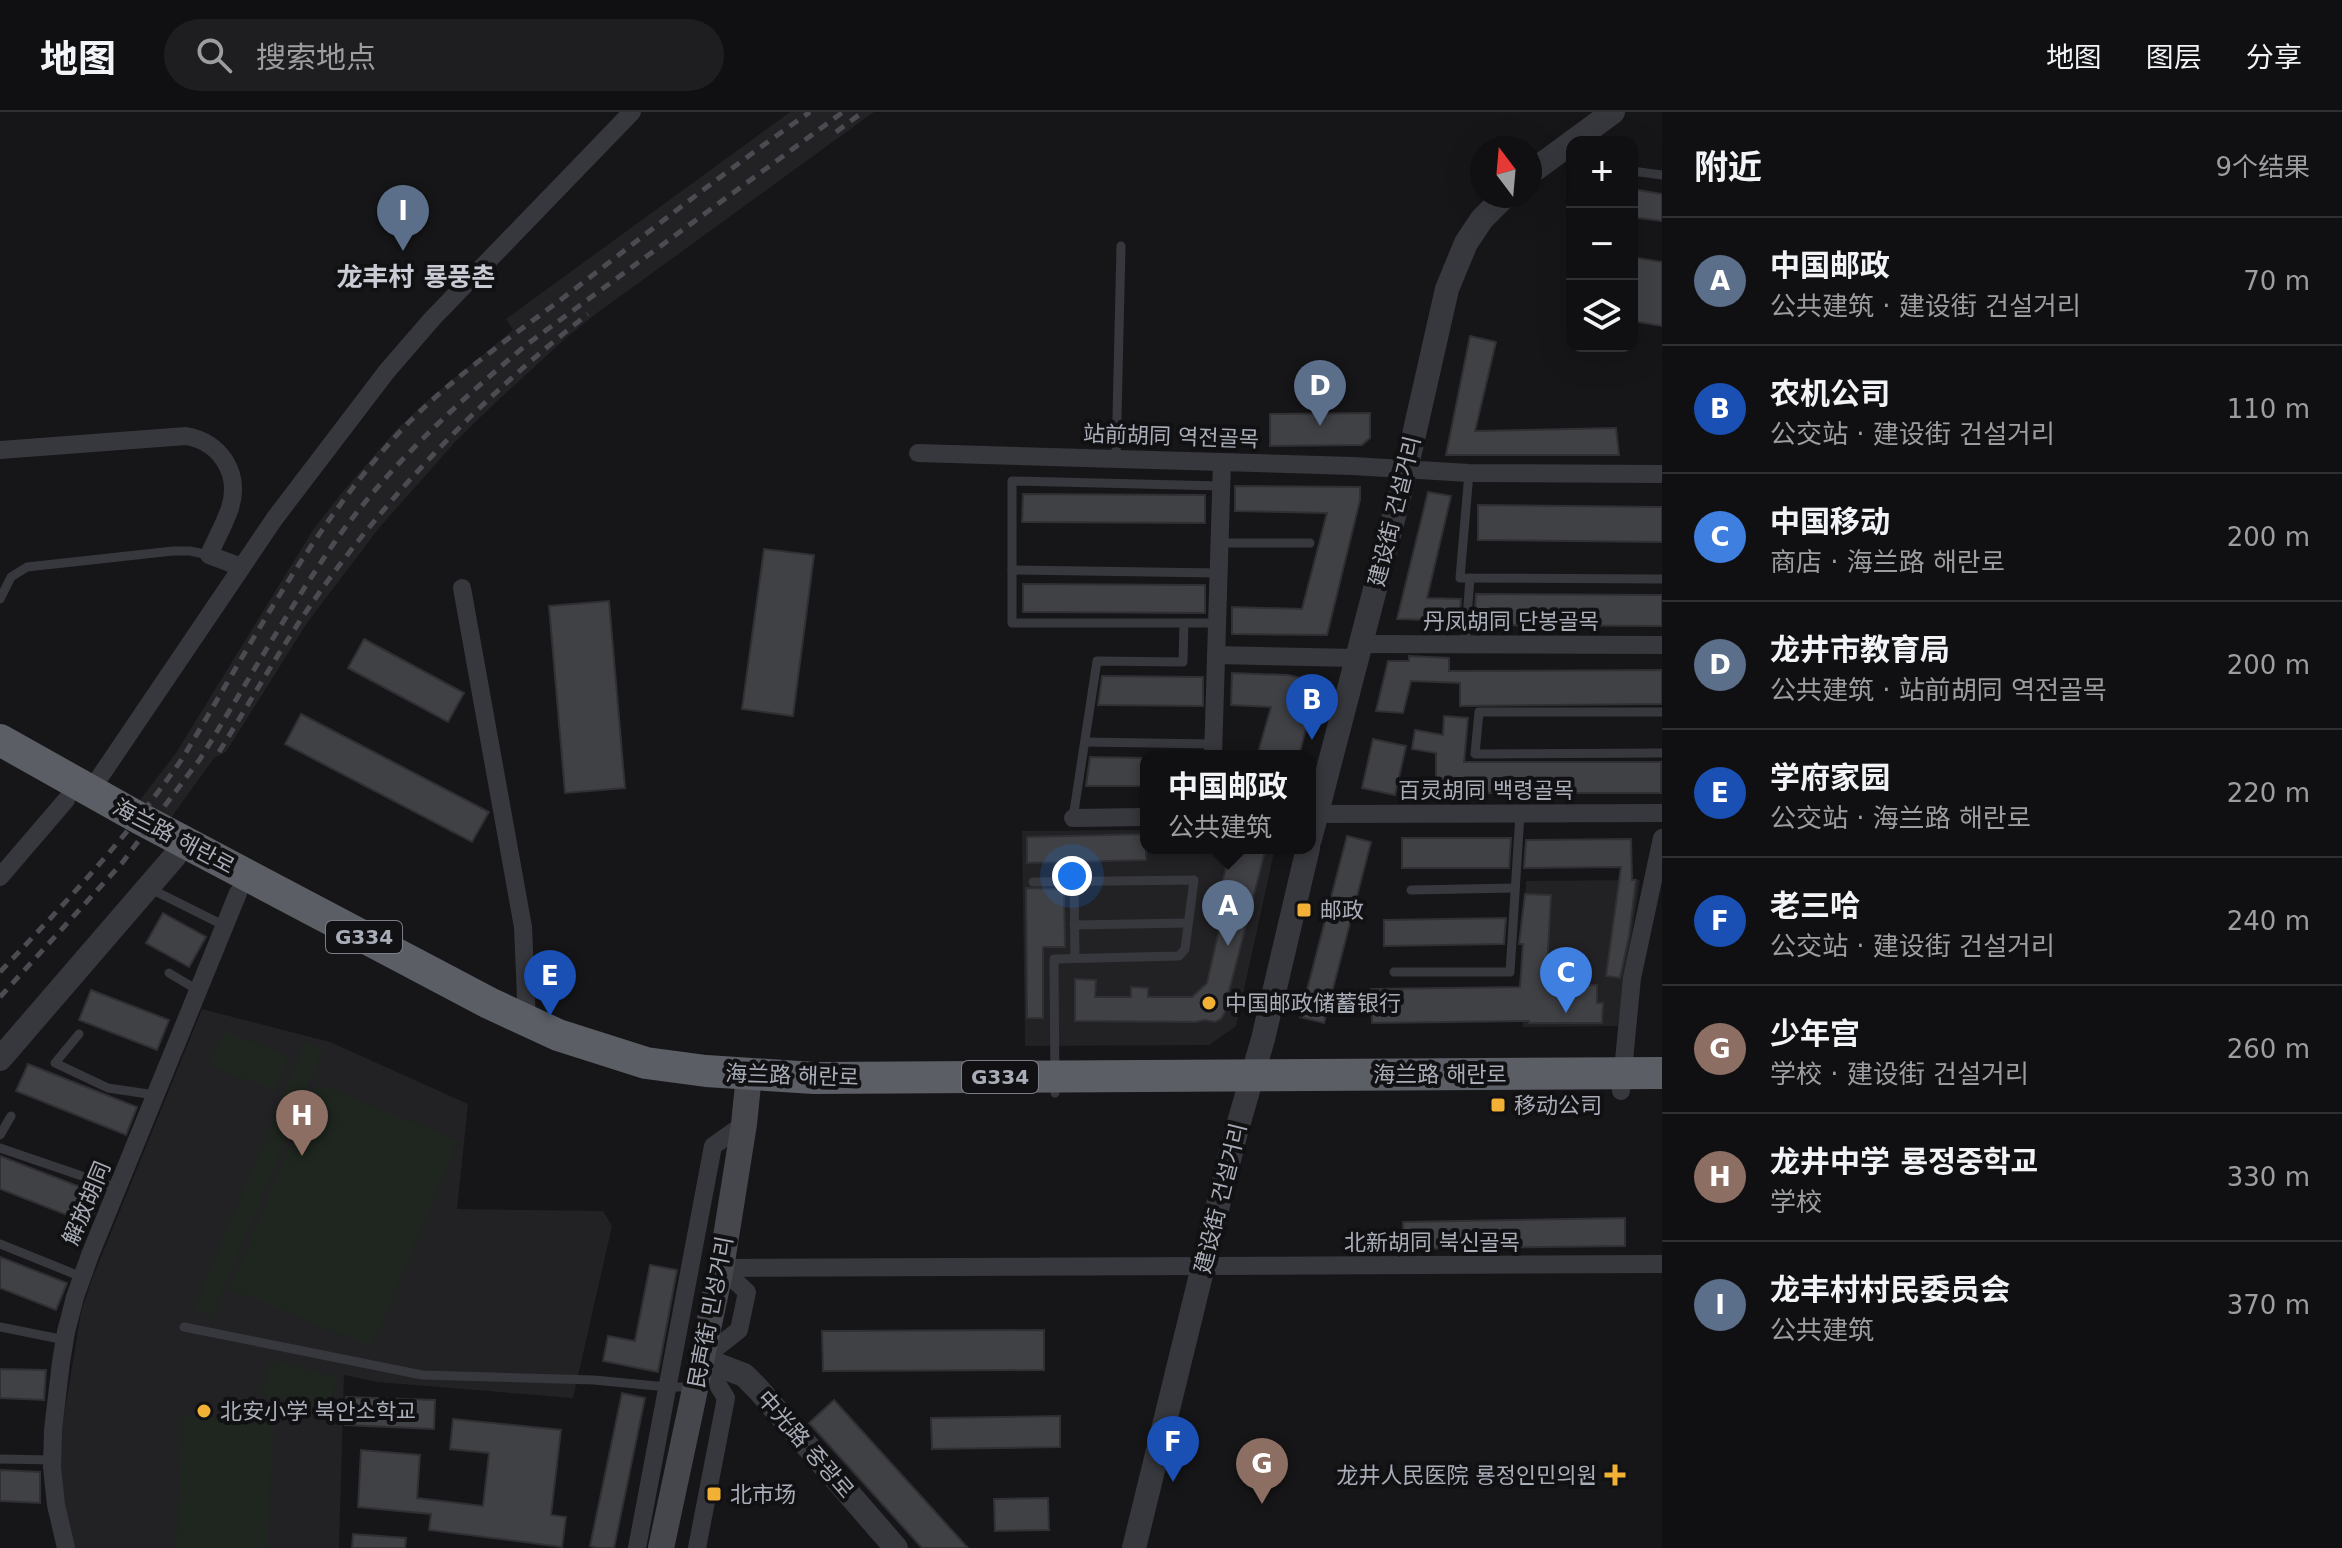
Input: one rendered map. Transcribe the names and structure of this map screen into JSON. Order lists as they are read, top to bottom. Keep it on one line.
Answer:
{"streets":{"highway":["海兰路 해란로","G334"],"main road":["民声街 민성거리"],"street":["站前胡同 역전골목","建设街 건설거리","丹凤胡同 단봉골목","百灵胡同 백령골목","解放胡同","北新胡同 북신골목","中光路 중광로"]},"crossings":[["站前胡同 역전골목","建设街 건설거리"],["建设街 건설거리","丹凤胡同 단봉골목"],["建设街 건설거리","海兰路 해란로"],["建设街 건설거리","北新胡同 북신골목"],["海兰路 해란로","解放胡同"],["海兰路 해란로","民声街 민성거리"],["北新胡同 북신골목","民声街 민성거리"],["民声街 민성거리","中光路 중광로"]],"districts":["龙丰村 룡풍촌"],"places":{"transit":["邮政","移动公司","北市场"],"other":["中国邮政储蓄银行","北安小学 북안소학교"],"health":["龙井人民医院 룡정인민의원"]},"north":"top","page":{"header":"地图","search":"搜索地点","nav":["地图","图层","分享"],"heading":["附近","9个结果"],"map_buttons":["+","−"],"pins":["I","D","B","A","C","E","H","F","G"],"list":[{"mark":"A","name":"中国邮政","note":"公共建筑 · 建设街 건설거리","value":"70 m"},{"mark":"B","name":"农机公司","note":"公交站 · 建设街 건설거리","value":"110 m"},{"mark":"C","name":"中国移动","note":"商店 · 海兰路 해란로","value":"200 m"},{"mark":"D","name":"龙井市教育局","note":"公共建筑 · 站前胡同 역전골목","value":"200 m"},{"mark":"E","name":"学府家园","note":"公交站 · 海兰路 해란로","value":"220 m"},{"mark":"F","name":"老三哈","note":"公交站 · 建设街 건설거리","value":"240 m"},{"mark":"G","name":"少年宫","note":"学校 · 建设街 건설거리","value":"260 m"},{"mark":"H","name":"龙井中学 룡정중학교","note":"学校","value":"330 m"},{"mark":"I","name":"龙丰村村民委员会","note":"公共建筑","value":"370 m"}],"popup":["中国邮政","公共建筑"]}}
